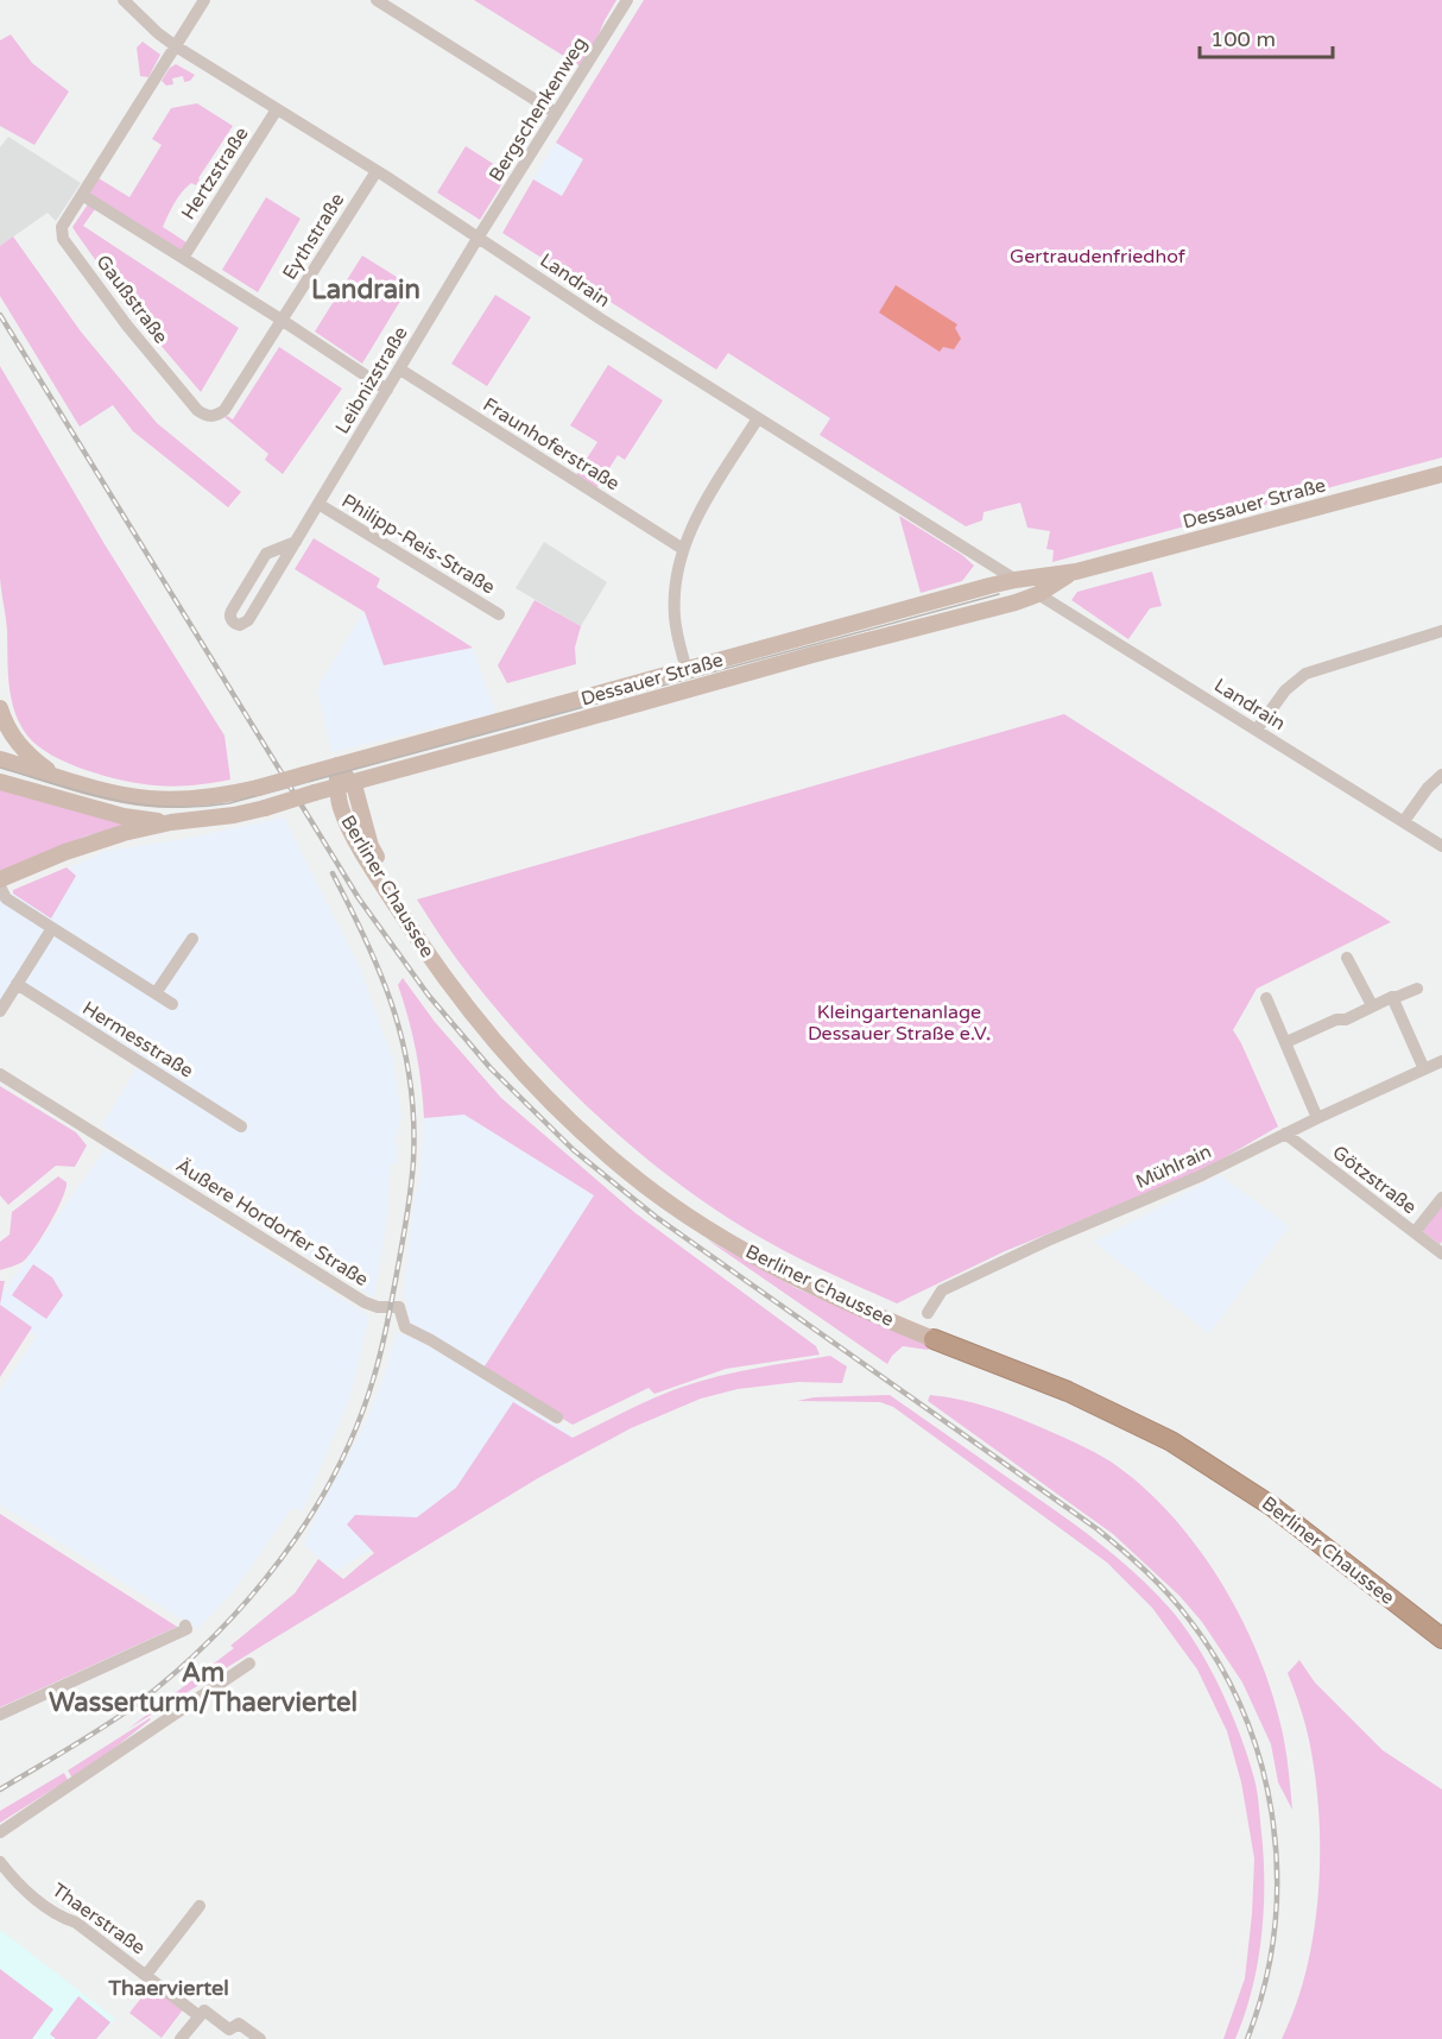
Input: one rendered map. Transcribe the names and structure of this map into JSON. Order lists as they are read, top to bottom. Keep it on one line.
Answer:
{"streets":{"highway":["Berliner Chaussee"],"main road":["Dessauer Straße"],"street":["Bergschenkenweg","Hertzstraße","Eythstraße","Landrain","Gaußstraße","Leibnizstraße","Fraunhoferstraße","Philipp-Reis-Straße","Hermesstraße","Mühlrain","Götzstraße","Äußere Hordorfer Straße","Thaerstraße"]},"crossings":[["Bergschenkenweg","Landrain"],["Bergschenkenweg","Leibnizstraße"],["Hertzstraße","Landrain"],["Eythstraße","Landrain"],["Eythstraße","Gaußstraße"],["Landrain","Gaußstraße"],["Landrain","Leibnizstraße"],["Landrain","Dessauer Straße"],["Leibnizstraße","Fraunhoferstraße"],["Leibnizstraße","Philipp-Reis-Straße"],["Dessauer Straße","Berliner Chaussee"],["Mühlrain","Götzstraße"]],"districts":["Landrain","Am Wasserturm/Thaerviertel","Thaerviertel"],"parks":["Gertraudenfriedhof","Kleingartenanlage Dessauer Straße e.V."],"scale_bar":"100 m"}
